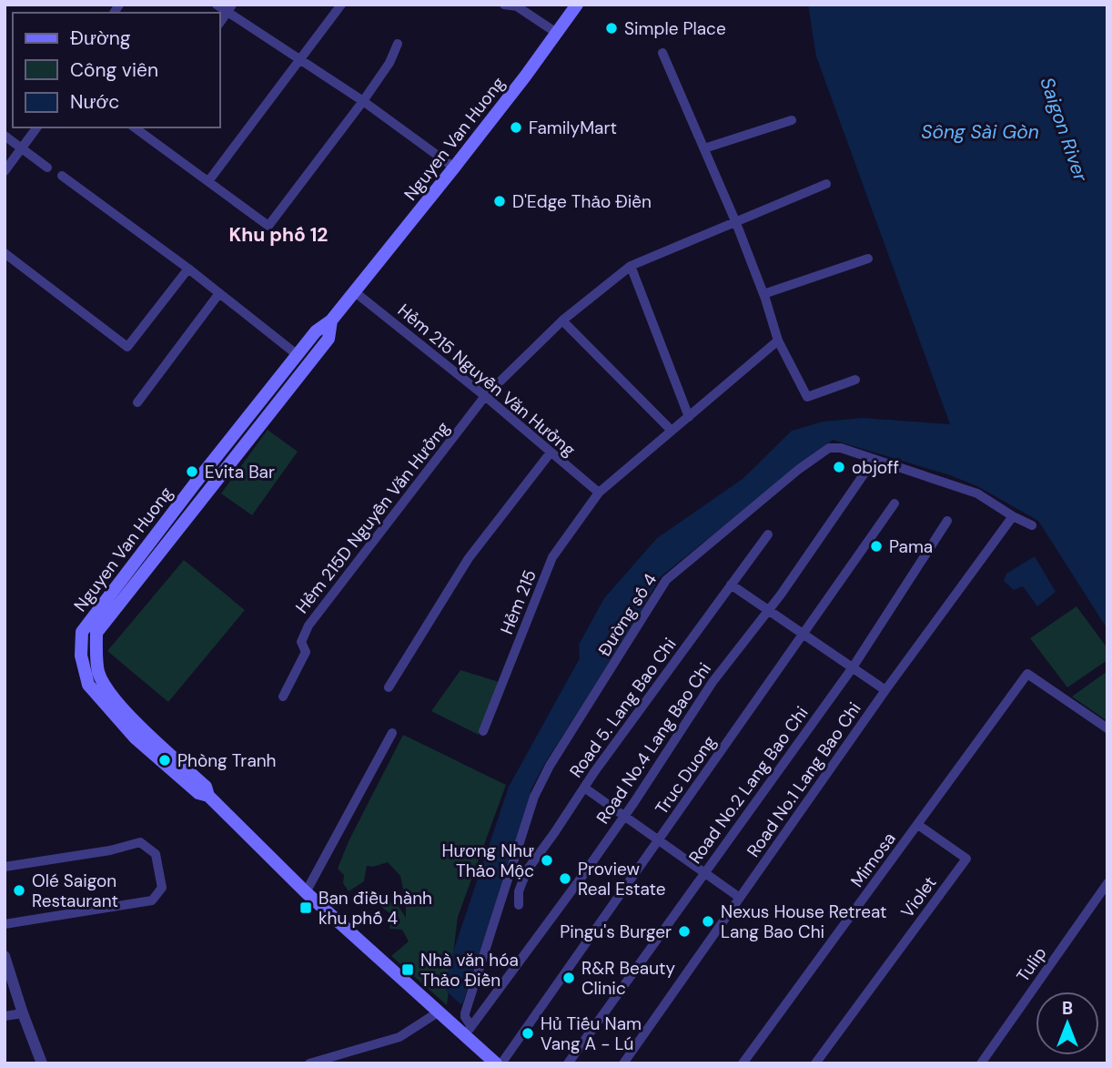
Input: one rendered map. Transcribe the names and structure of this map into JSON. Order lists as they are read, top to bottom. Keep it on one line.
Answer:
{"streets":{"main road":["Nguyen Van Huong"],"street":["Hẻm 215 Nguyễn Văn Hưởng","Hẻm 215D Nguyễn Văn Hưởng","Hẻm 215","Đường số 4","Road 5. Lang Bao Chi","Road No.4 Lang Bao Chi","Truc Duong","Road No.1 Lang Bao Chi","Road No.2 Lang Bao Chi","Mimosa","Violet","Tulip"]},"crossings":[["Nguyen Van Huong","Hẻm 215 Nguyễn Văn Hưởng"],["Nguyen Van Huong","Đường số 4"],["Nguyen Van Huong","Road No.4 Lang Bao Chi"],["Hẻm 215 Nguyễn Văn Hưởng","Hẻm 215D Nguyễn Văn Hưởng"],["Hẻm 215 Nguyễn Văn Hưởng","Hẻm 215"],["Đường số 4","Road No.4 Lang Bao Chi"],["Mimosa","Violet"]],"districts":["Khu phố 12"],"water":["Saigon River","Sông Sài Gòn"],"places":{"other":["Simple Place","FamilyMart","D'Edge Thảo Điền","objoff","Evita Bar","Pama","Phòng Tranh","Hương Như Thảo Mộc","Proview Real Estate","Olé Saigon Restaurant","Nexus House Retreat Lang Bao Chi","Pingu's Burger","R&R Beauty Clinic","Hủ Tiếu Nam Vang A - Lú"],"transit":["Ban điều hành khu phố 4","Nhà văn hóa Thảo Điền"]},"legend":["Đường","Công viên","Nước"],"north":"top"}
